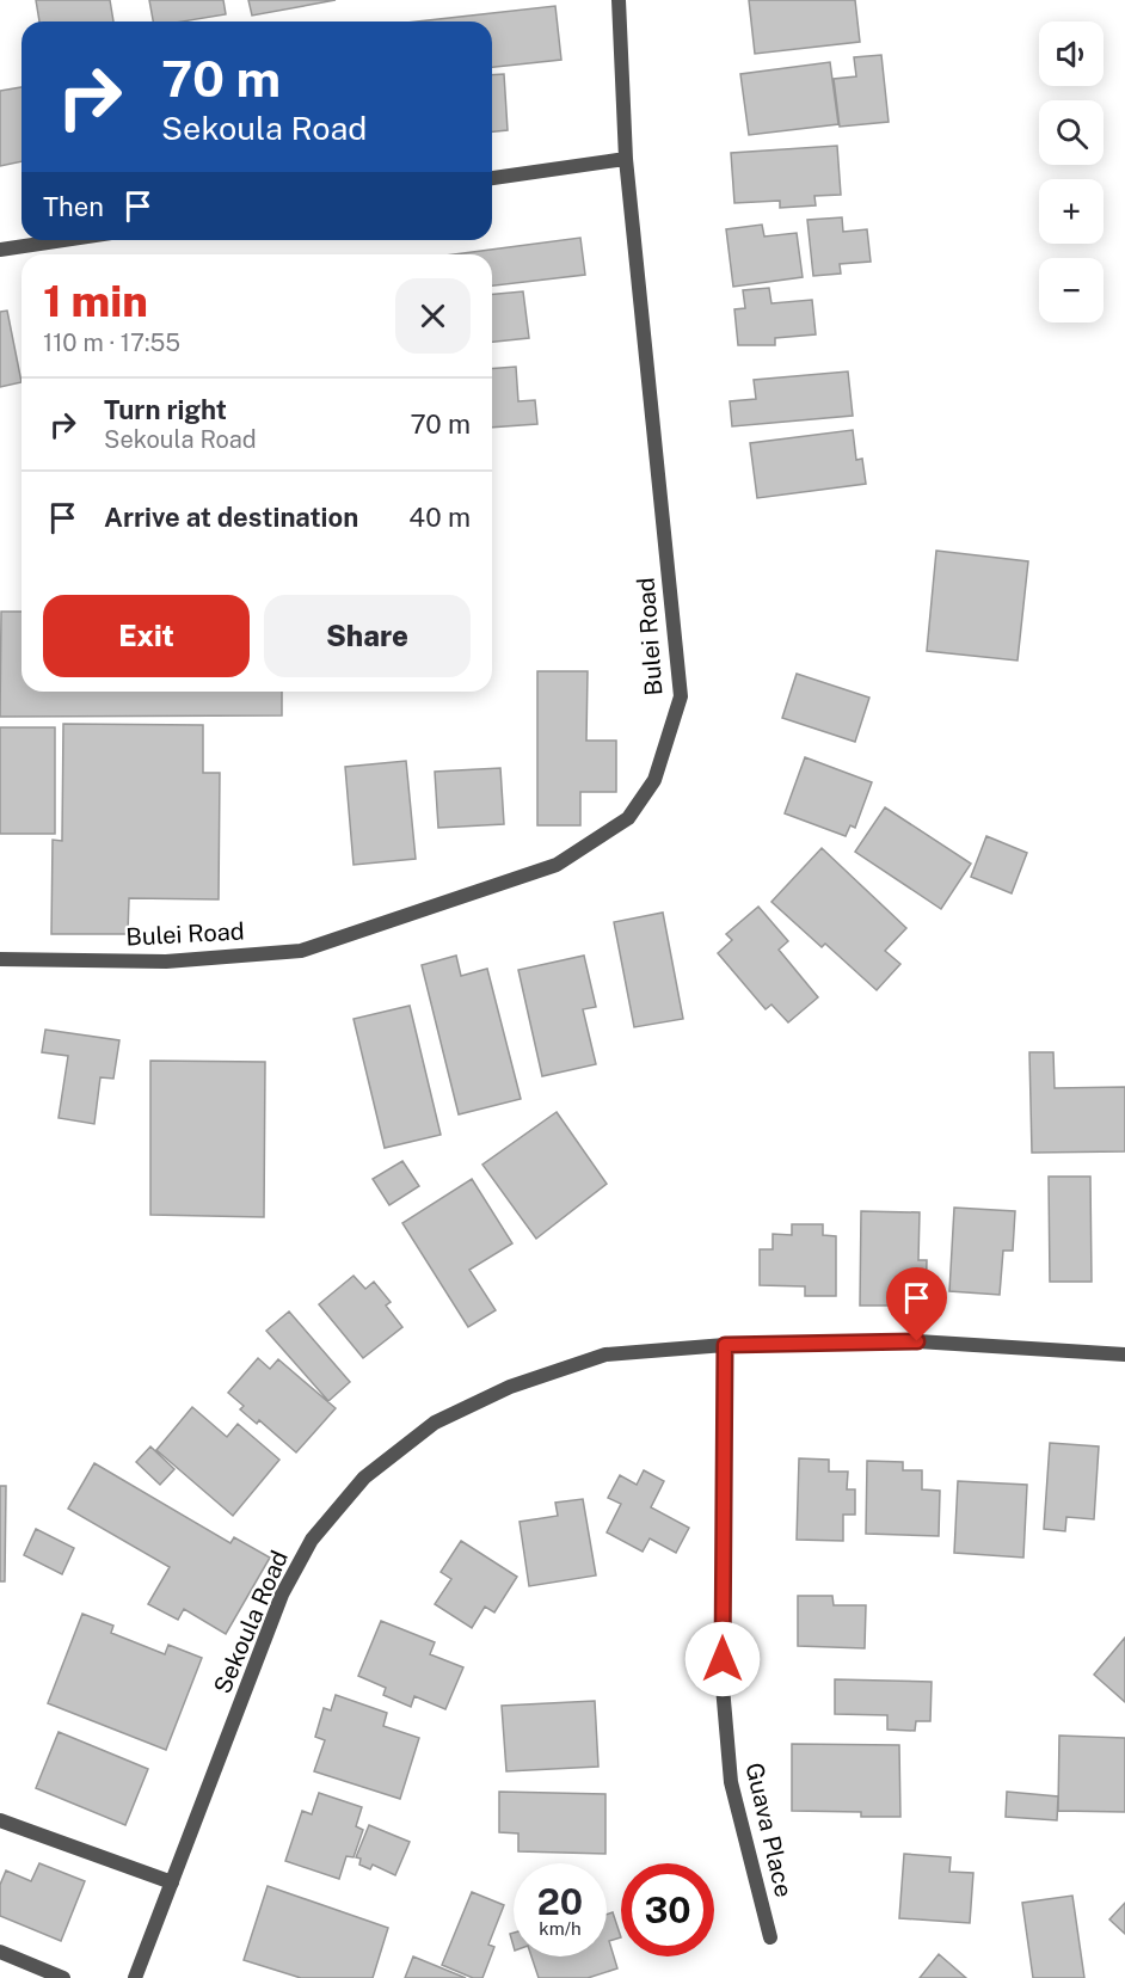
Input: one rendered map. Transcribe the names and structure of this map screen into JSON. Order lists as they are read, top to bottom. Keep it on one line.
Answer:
{"streets":{"street":["Bulei Road","Sekoula Road","Guava Place"]},"crossings":[["Sekoula Road","Guava Place"]],"page":{"map_buttons":["+","−"],"turn":["70 m","Sekoula Road"],"then":"Then","heading":["1 min","110 m · 17:55"],"list":[{"name":"Turn right","note":"Sekoula Road","value":"70 m"},{"name":"Arrive at destination","value":"40 m"}],"buttons":["Exit","Share"],"speed":"20 km/h","limit":"30"}}
